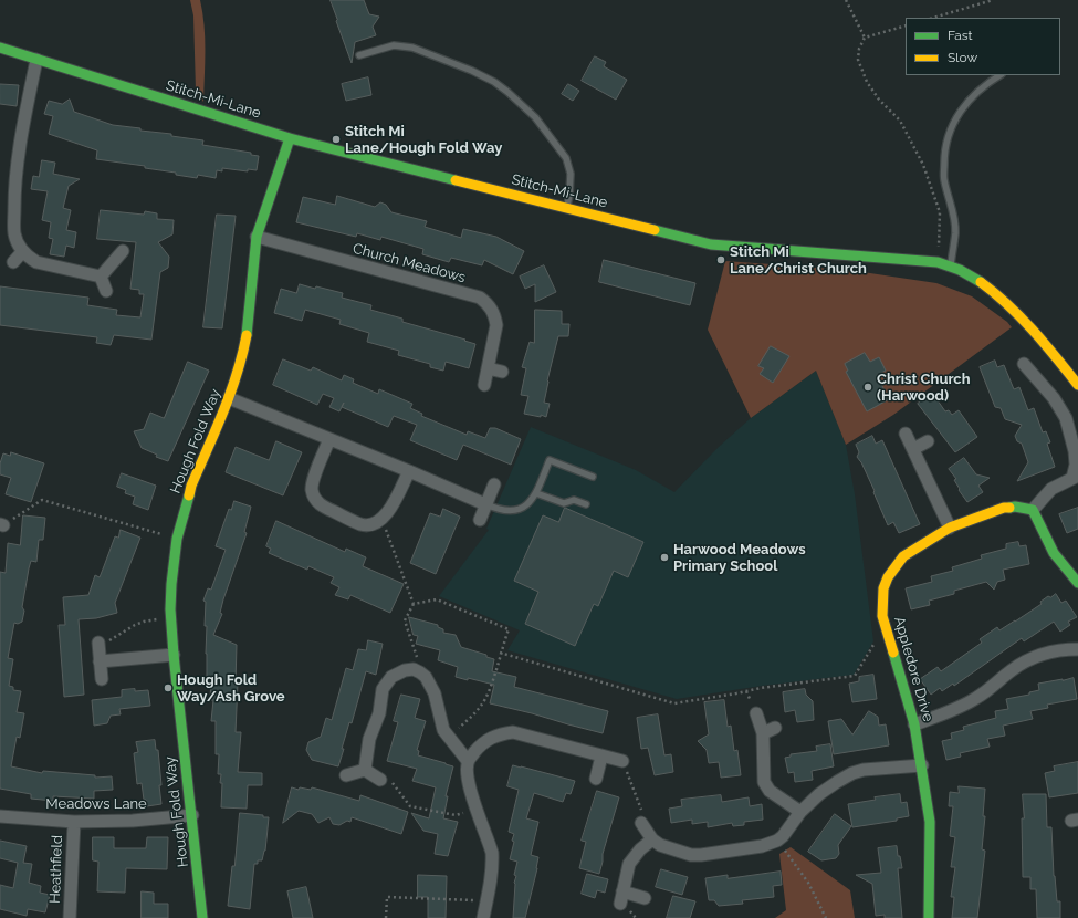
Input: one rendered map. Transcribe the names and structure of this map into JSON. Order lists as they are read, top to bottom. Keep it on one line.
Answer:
{"streets":{"street":["Stitch-Mi-Lane","Church Meadows","Hough Fold Way","Appledore Drive","Meadows Lane","Heathfield"]},"crossings":[["Stitch-Mi-Lane","Hough Fold Way"],["Church Meadows","Hough Fold Way"],["Hough Fold Way","Meadows Lane"],["Meadows Lane","Heathfield"]],"places":["Stitch Mi Lane/Hough Fold Way","Stitch Mi Lane/Christ Church","Christ Church (Harwood)","Harwood Meadows Primary School","Hough Fold Way/Ash Grove"],"legend":["Fast","Slow"]}
